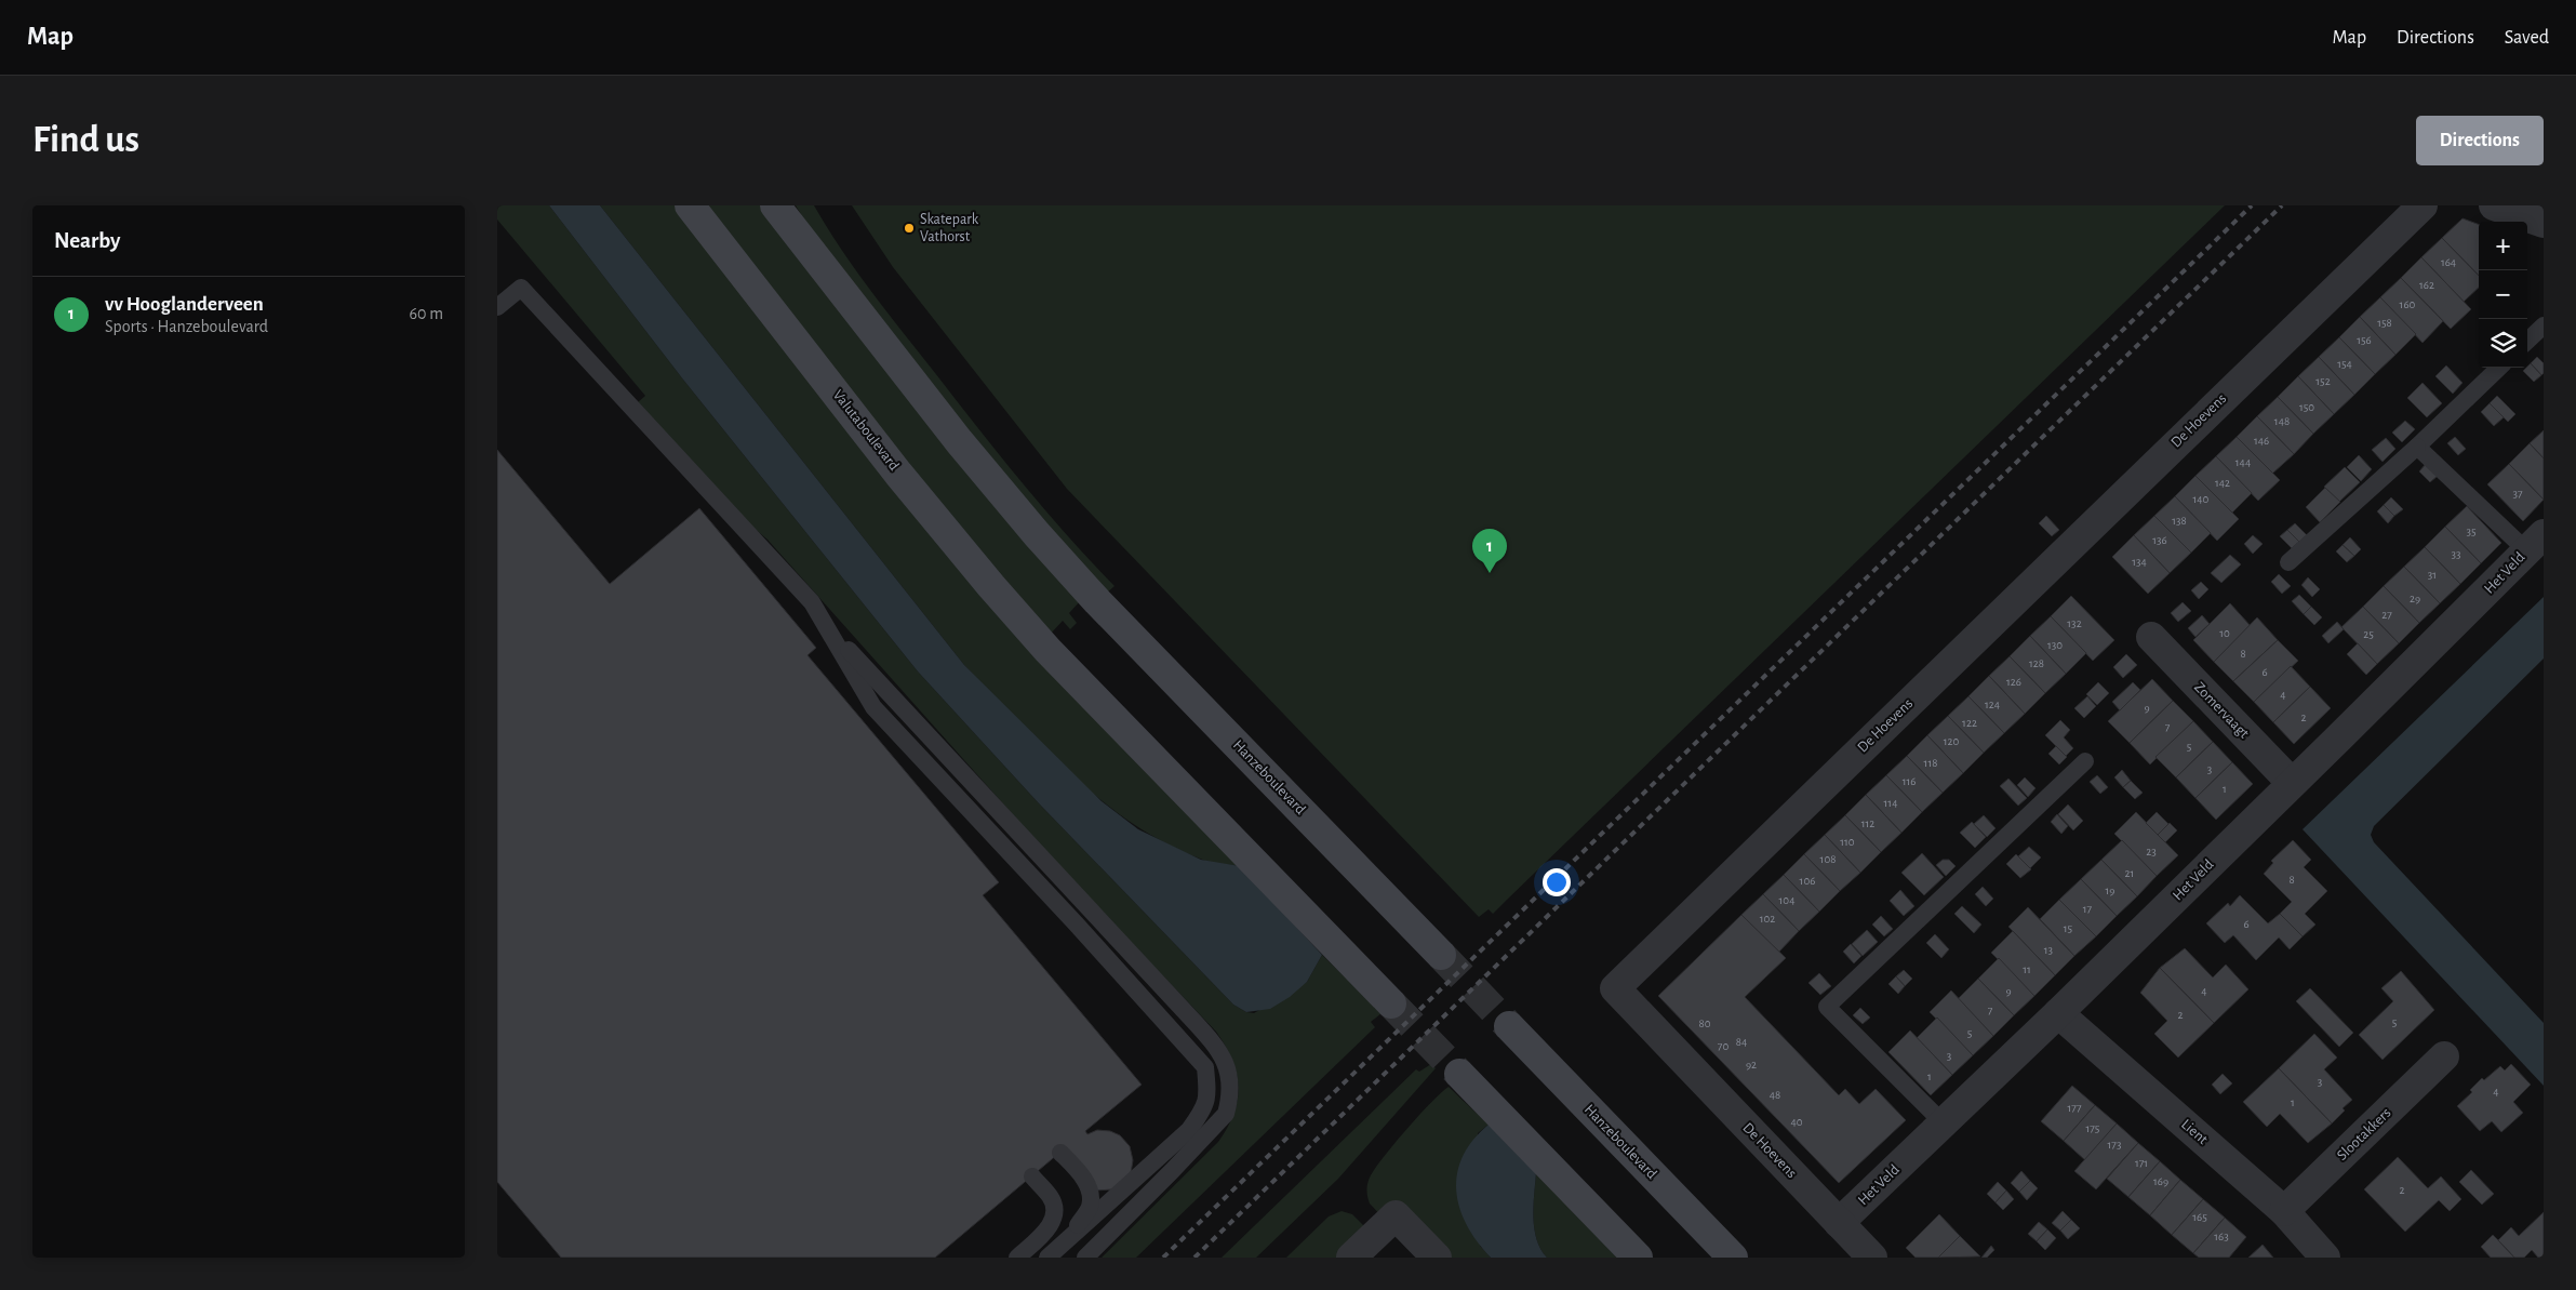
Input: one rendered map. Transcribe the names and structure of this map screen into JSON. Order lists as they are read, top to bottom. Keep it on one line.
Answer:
{"streets":{"main road":["Valutaboulevard","Hanzeboulevard"],"street":["De Hoevens","Het Veld","Zomervaagt","Lient","Slootakkers"]},"crossings":[["De Hoevens","Het Veld"],["Het Veld","Zomervaagt"],["Het Veld","Lient"],["Lient","Slootakkers"]],"places":["Skatepark Vathorst"],"house_numbers":["164","162","160","158","156","154","152","150","148","146","144","142","37","140","138","35","136","33","134","31","29","27","132","10","25","130","8","128","6","126","4","124","9","2","122","7","120","5","118","3","116","1","114","112","110","23","108","21","8","106","19","104","17","102","6","15","13","11","9","4","7","2","5","80","5","84","70","3","92","1","3","4","48","1","177","40","175","173","171","169","2","165","163"],"page":{"header":"Map","nav":["Map","Directions","Saved"],"buttons":"Directions","title":"Find us","heading":"Nearby","map_buttons":["+","−"],"list":[{"mark":"1","name":"vv Hooglanderveen","note":"Sports · Hanzeboulevard","value":"60 m"}],"pins":"1"}}
